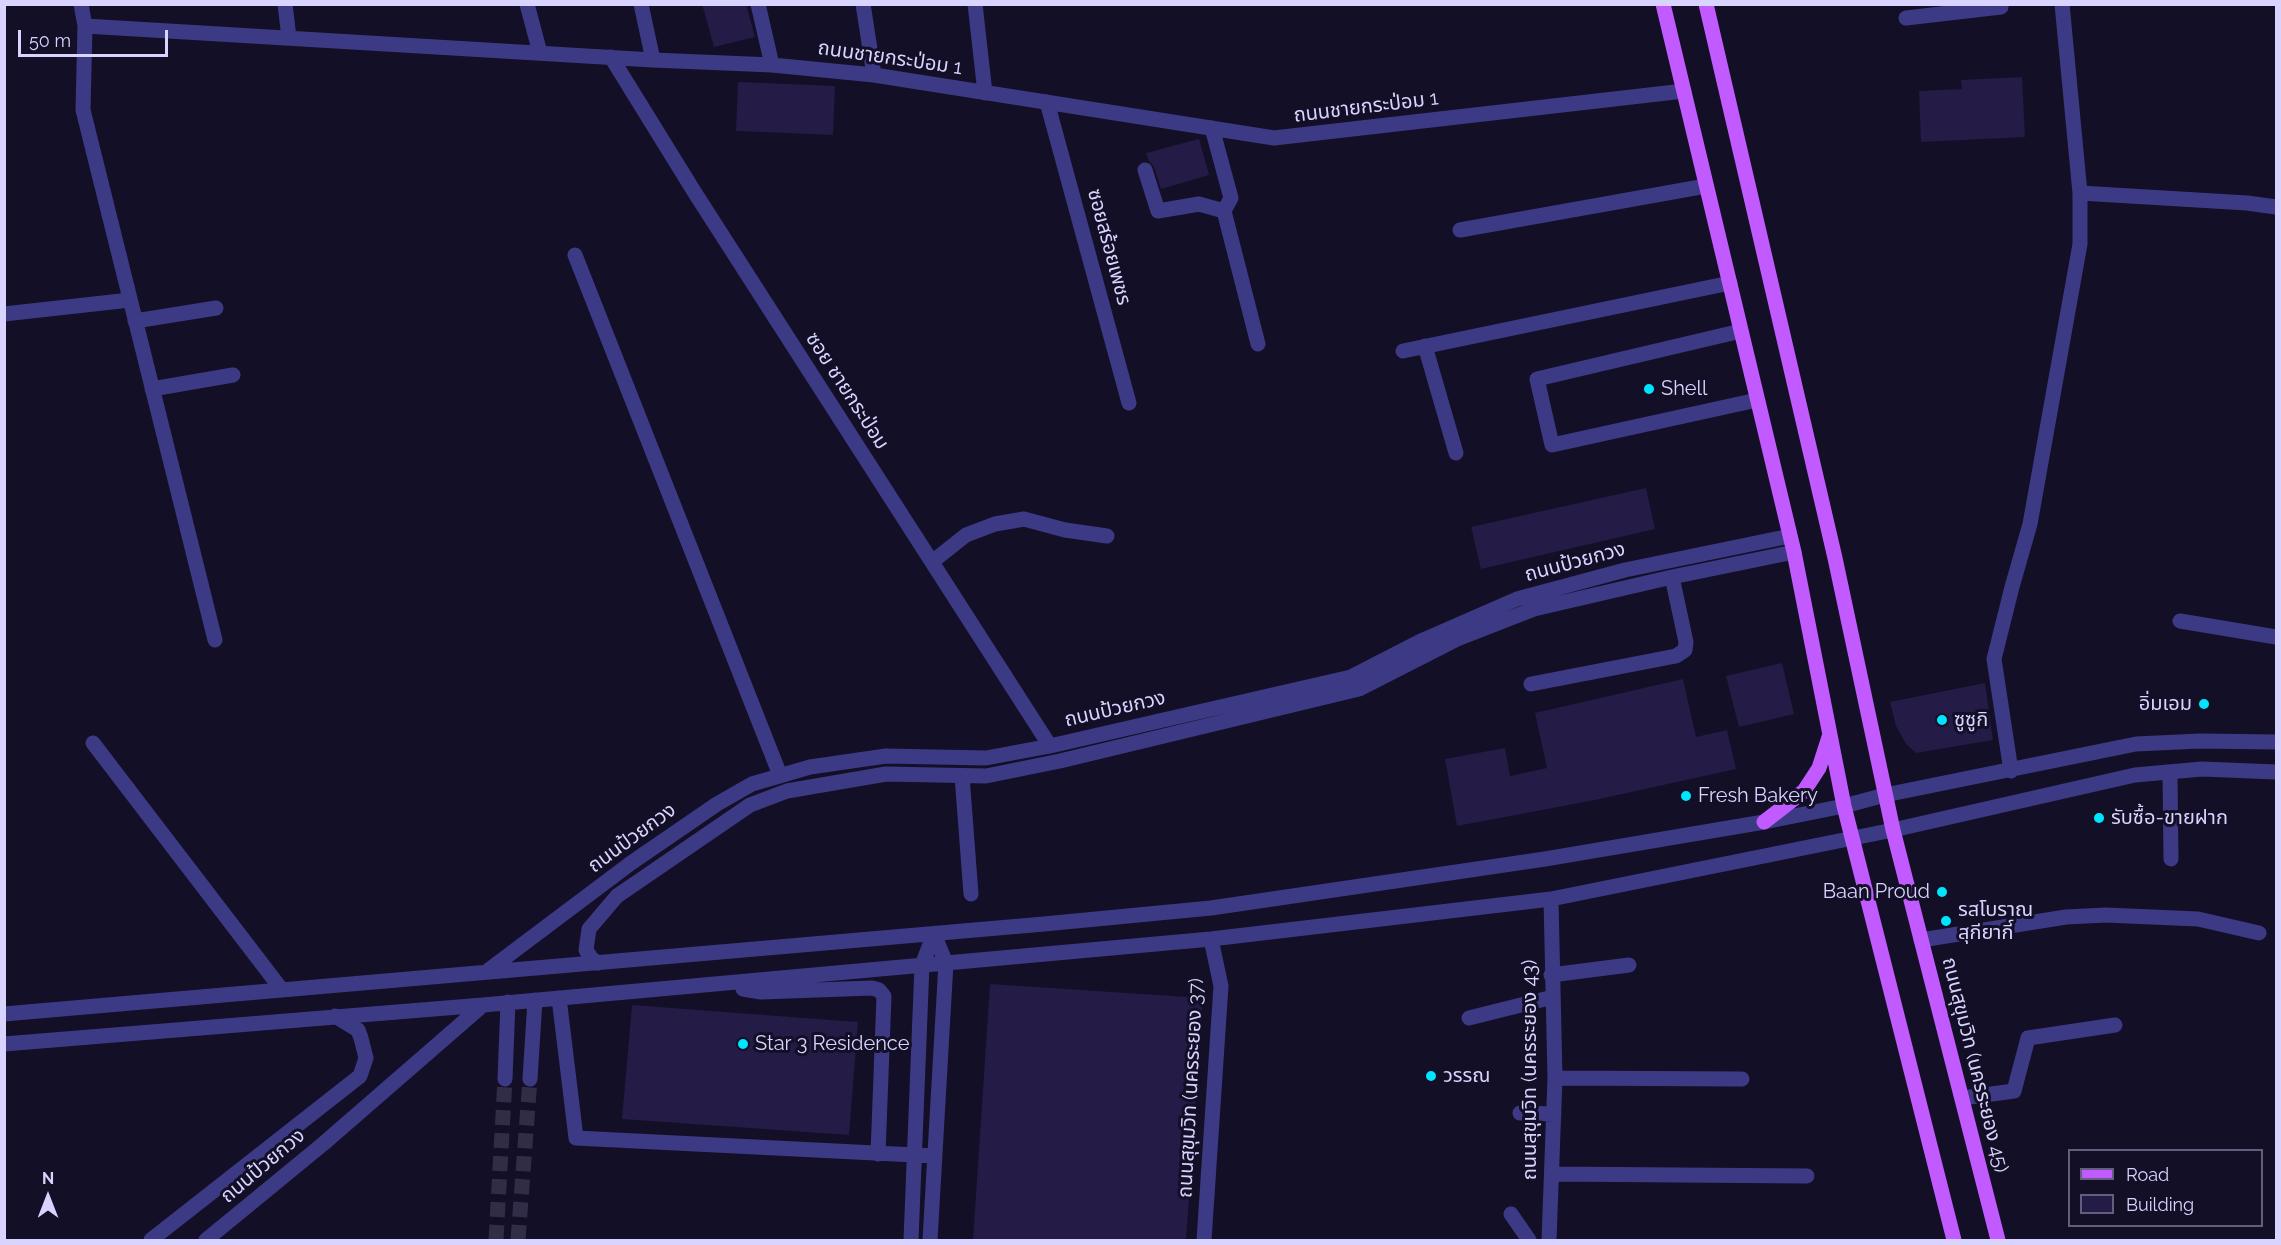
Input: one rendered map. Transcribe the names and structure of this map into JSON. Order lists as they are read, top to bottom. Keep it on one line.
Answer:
{"streets":{"main road":["ถนนสุขุมวิท (นครระยอง 45)"],"street":["ถนนชายกระป่อม 1","ซอยสร้อยเพชร","ซอย ชายกระป่อม","ถนนป้วยกวง","ถนนสุขุมวิท (นครระยอง 43)","ถนนสุขุมวิท (นครระยอง 37)"]},"crossings":[["ถนนชายกระป่อม 1","ซอยสร้อยเพชร"],["ถนนชายกระป่อม 1","ซอย ชายกระป่อม"],["ซอย ชายกระป่อม","ถนนป้วยกวง"]],"places":["Shell","อิ่มเอม","ซูซูกิ","Fresh Bakery","รับซื้อ-ขายฝาก","Baan Proud","รสโบราณ สุกียากี์","Star 3 Residence","วรรณ"],"legend":["Road","Building"],"scale_bar":"50 m","north":"top"}
